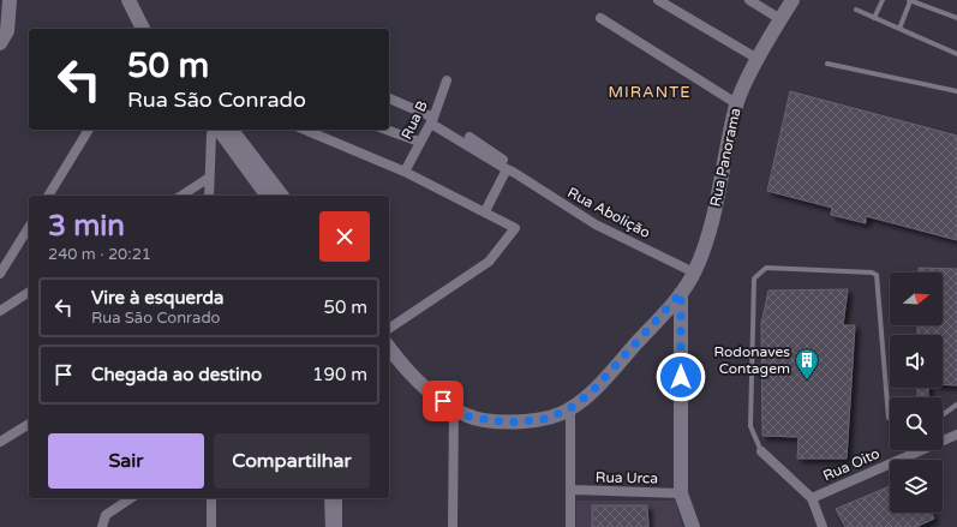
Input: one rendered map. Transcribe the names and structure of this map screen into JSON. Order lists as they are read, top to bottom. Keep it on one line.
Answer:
{"streets":{"street":["Rua B","Rua Panorama","Rua Abolição","Rua Oito","Rua Urca"]},"crossings":[["Rua Panorama","Rua Abolição"]],"districts":["MIRANTE"],"places":{"building":["Rodonaves Contagem"]},"north":"right","page":{"turn":["50 m","Rua São Conrado"],"heading":["3 min","240 m · 20:21"],"list":[{"name":"Vire à esquerda","note":"Rua São Conrado","value":"50 m"},{"name":"Chegada ao destino","value":"190 m"}],"buttons":["Sair","Compartilhar"]}}
